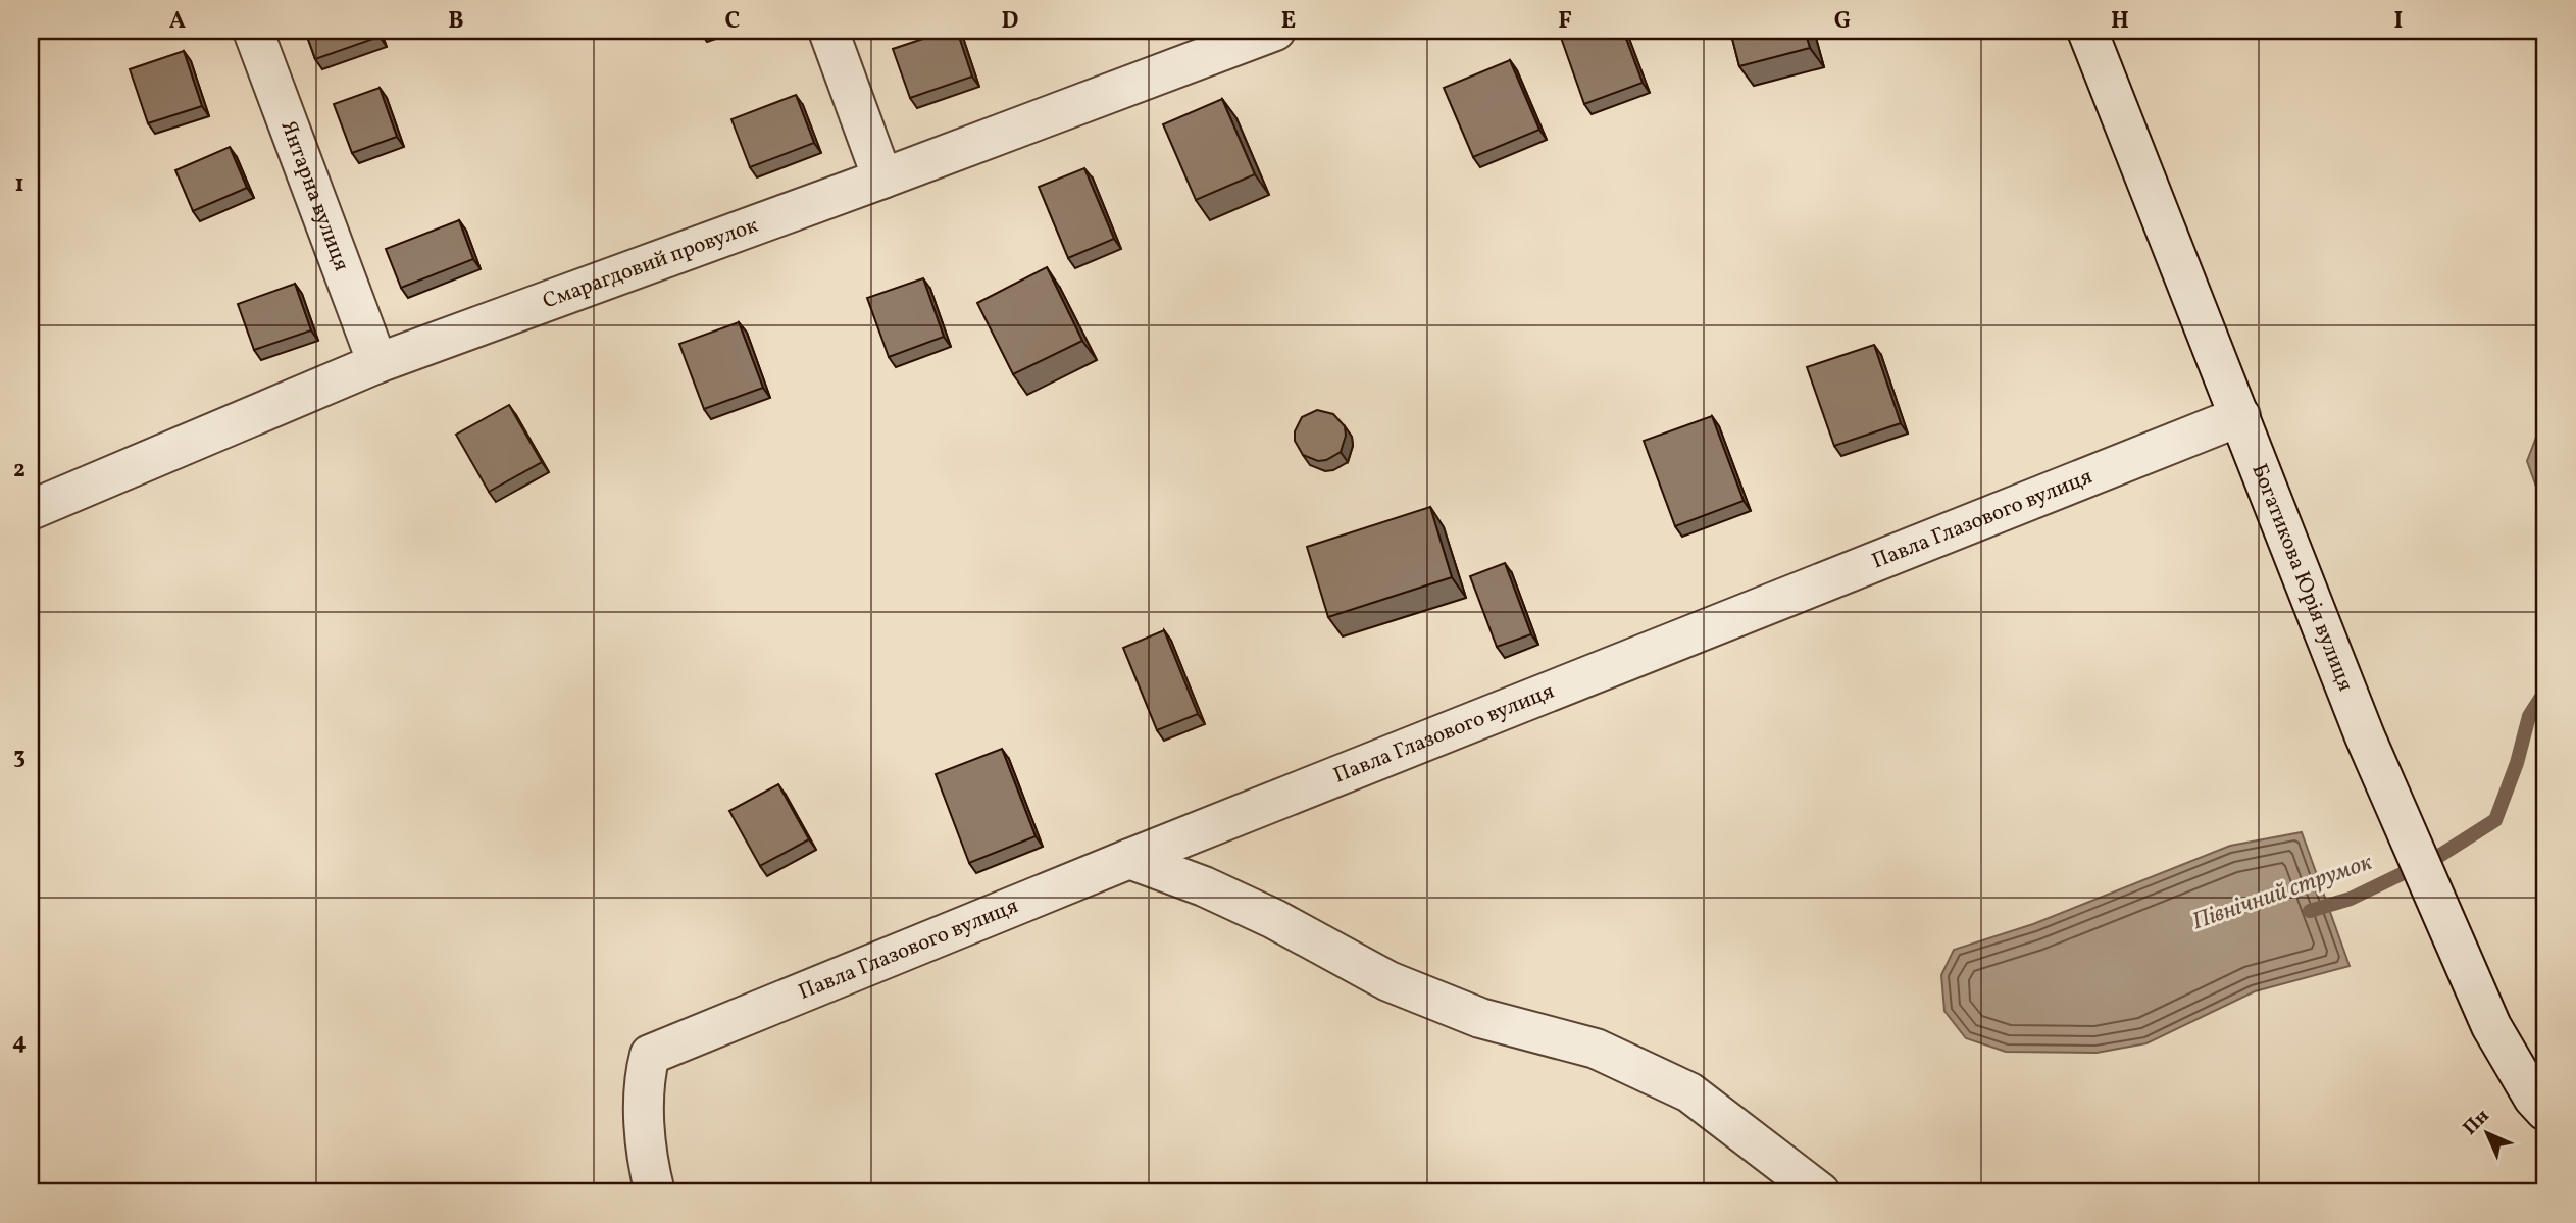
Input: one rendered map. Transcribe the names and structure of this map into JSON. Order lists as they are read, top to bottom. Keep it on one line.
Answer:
{"streets":{"street":["Янтарна вулиця","Смарагдовий провулок","Павла Глазового вулиця","Богатикова Юрія вулиця"]},"crossings":[["Янтарна вулиця","Смарагдовий провулок"],["Павла Глазового вулиця","Богатикова Юрія вулиця"]],"water":["Північний струмок"],"north":"top left","grid":{"columns":["A","B","C","D","E","F","G","H","I"],"rows":["1","2","3","4"]}}
